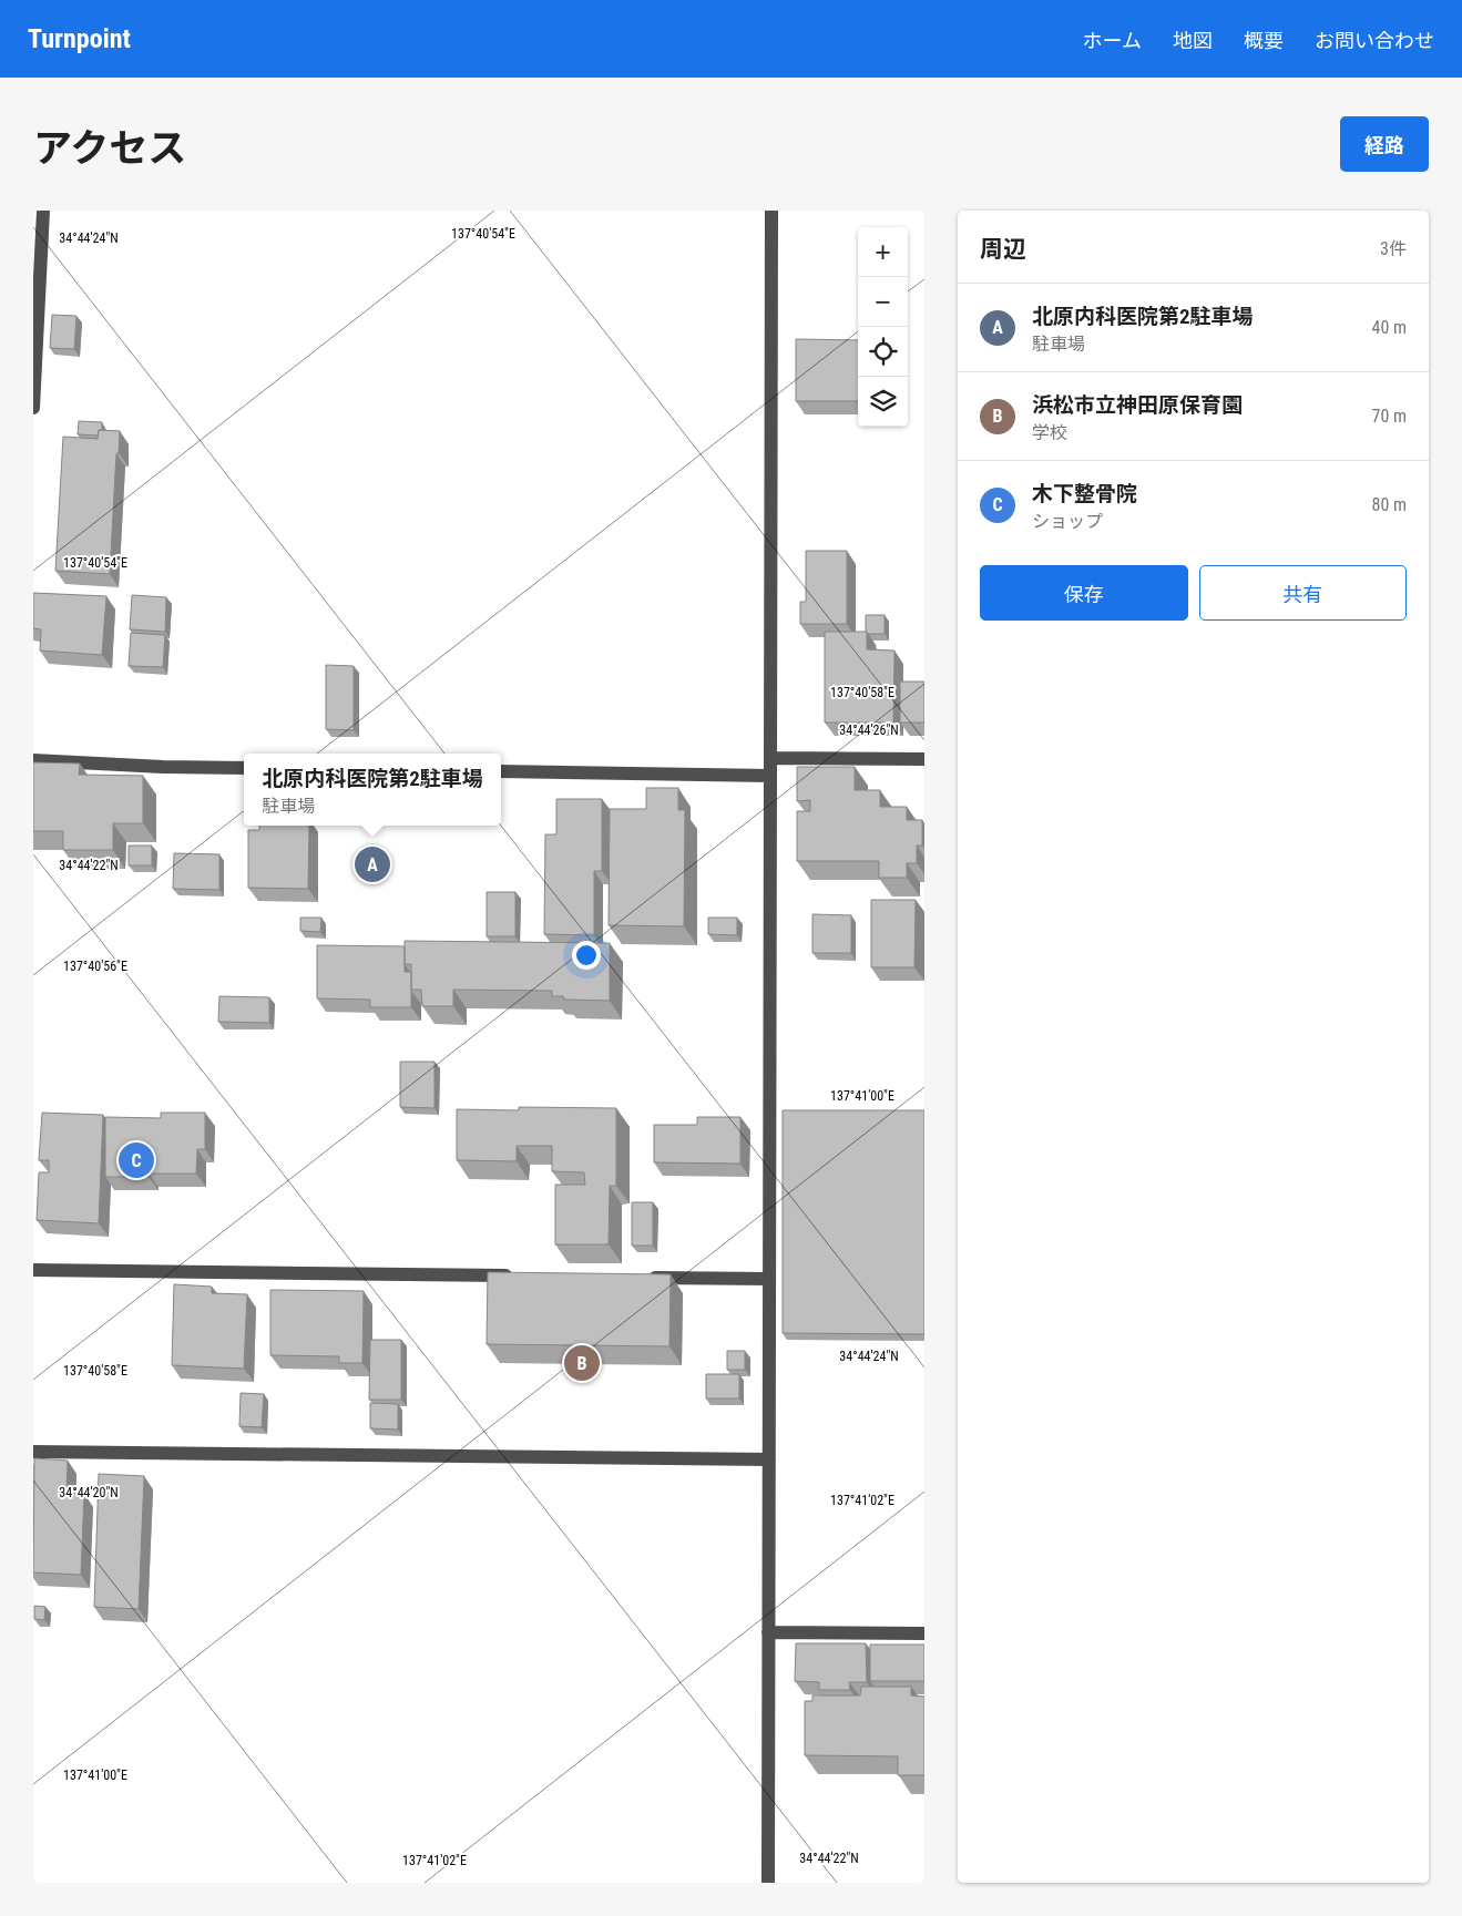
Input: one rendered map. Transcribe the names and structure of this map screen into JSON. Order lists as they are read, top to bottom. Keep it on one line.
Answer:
{"page":{"header":"Turnpoint","nav":["ホーム","地図","概要","お問い合わせ"],"title":"アクセス","buttons":["経路",["保存","共有"]],"heading":["周辺","3件"],"map_buttons":["+","−"],"list":[{"mark":"A","name":"北原内科医院第2駐車場","note":"駐車場","value":"40 m"},{"mark":"B","name":"浜松市立神田原保育園","note":"学校","value":"70 m"},{"mark":"C","name":"木下整骨院","note":"ショップ","value":"80 m"}],"popup":["北原内科医院第2駐車場","駐車場"],"pins":["A","C","B"]},"coordinates":["137°40'54\"E","34°44'24\"N","137°40'58\"E","34°44'26\"N","34°44'22\"N","137°40'56\"E","137°41'00\"E","34°44'20\"N","137°41'02\"E"]}
